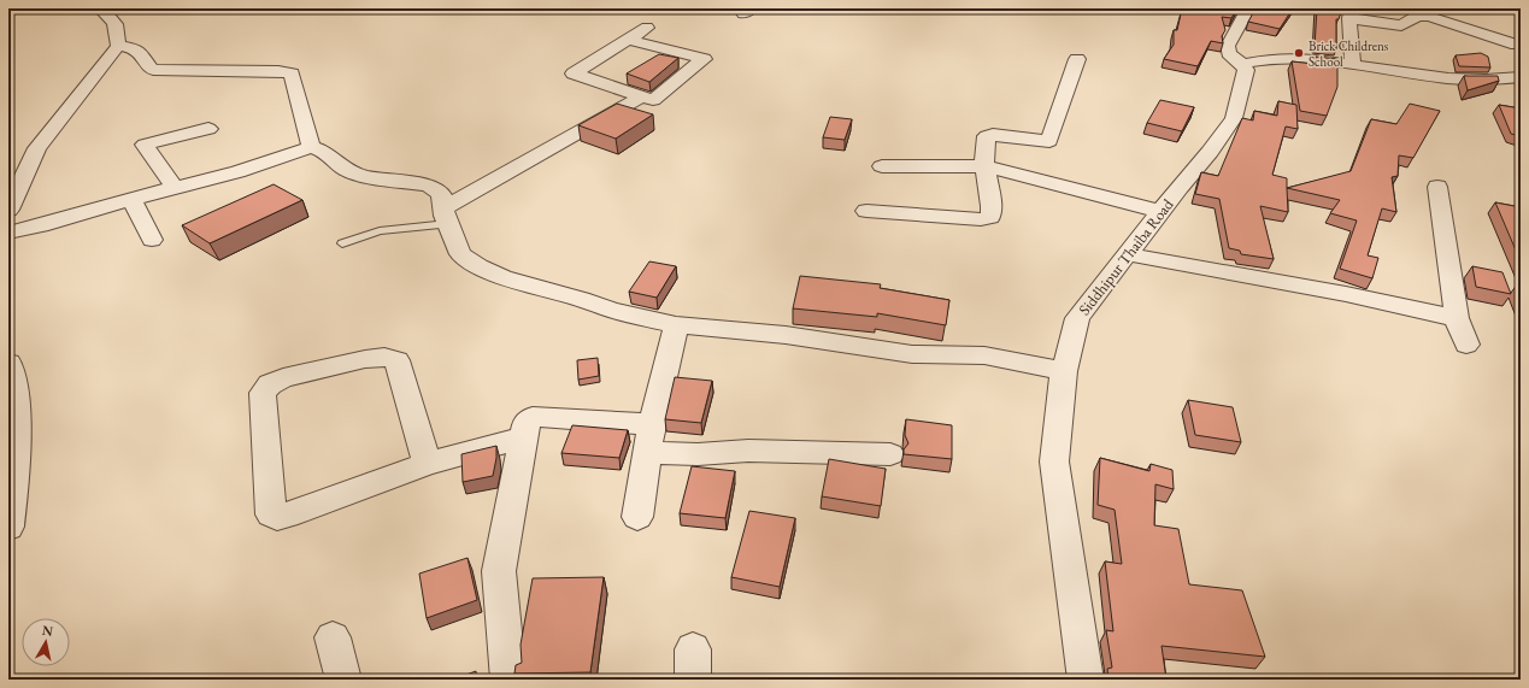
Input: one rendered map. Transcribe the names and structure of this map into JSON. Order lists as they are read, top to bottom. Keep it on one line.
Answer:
{"streets":{"street":["Siddhipur Thaiba Road"]},"places":["Brick Childrens School"],"north":"top"}
